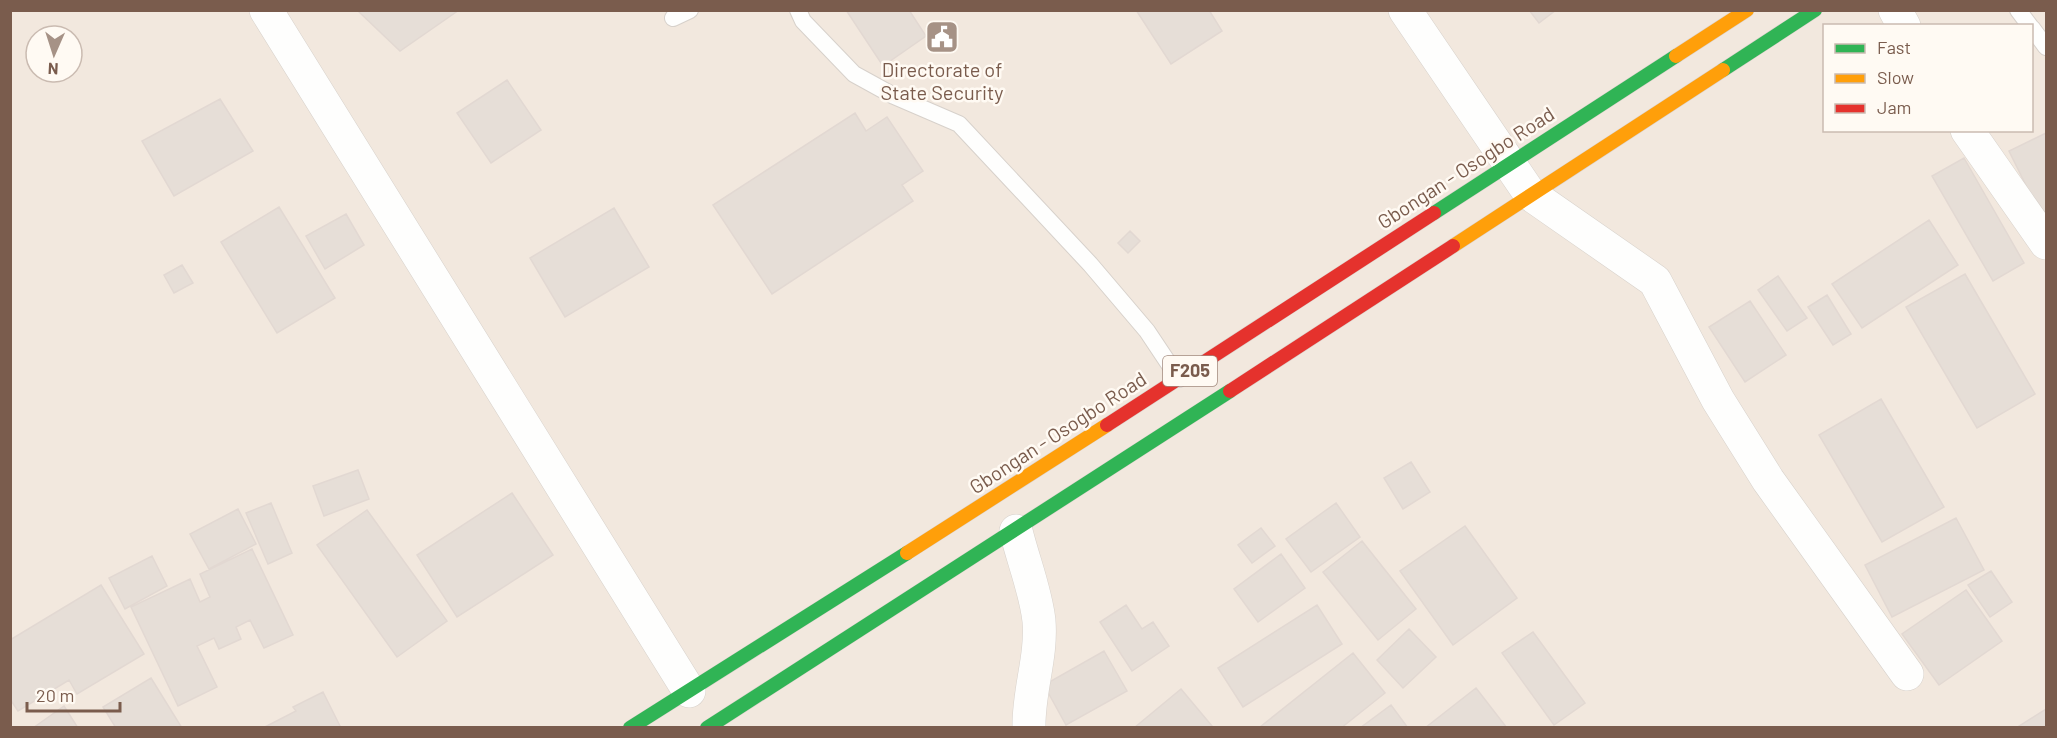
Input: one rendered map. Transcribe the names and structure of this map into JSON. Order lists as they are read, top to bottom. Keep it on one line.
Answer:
{"streets":{"main road":["Gbongan - Osogbo Road","F205"]},"places":{"public building":["Directorate of State Security"]},"legend":["Fast","Slow","Jam"],"scale_bar":"20 m","north":"bottom"}
